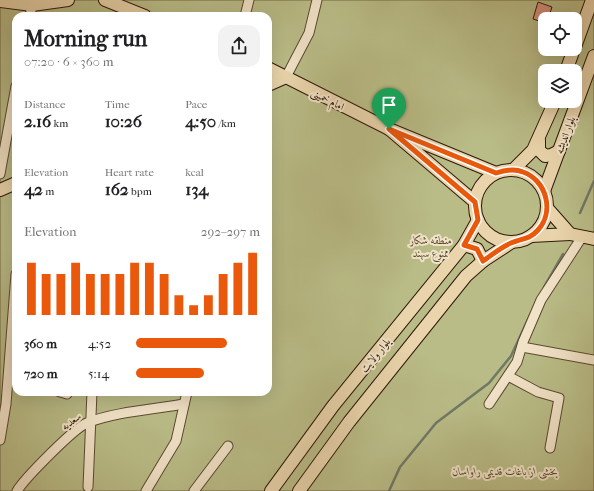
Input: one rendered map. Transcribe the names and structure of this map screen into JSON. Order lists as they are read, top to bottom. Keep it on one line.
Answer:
{"streets":{"main road":["امام خمینی","بلوار اندیشه","بلوار ولایت"],"street":["سعدیه"]},"crossings":[["بلوار اندیشه","بلوار ولایت"]],"parks":["منطقه شکار ممنوع سهند","بخشی از باغات قدیمی راواسان"],"page":{"heading":["Morning run","07:20 · 6 × 360 m"],"stats":[["Distance","2.16 km"],["Time","10:26"],["Pace","4:50 /km"],["Elevation","42 m"],["Heart rate","162 bpm"],["kcal","134"]],"chart":["Elevation","292–297 m"],"list":[{"name":"360 m","note":"4:52"},{"name":"720 m","note":"5:14"}]}}
